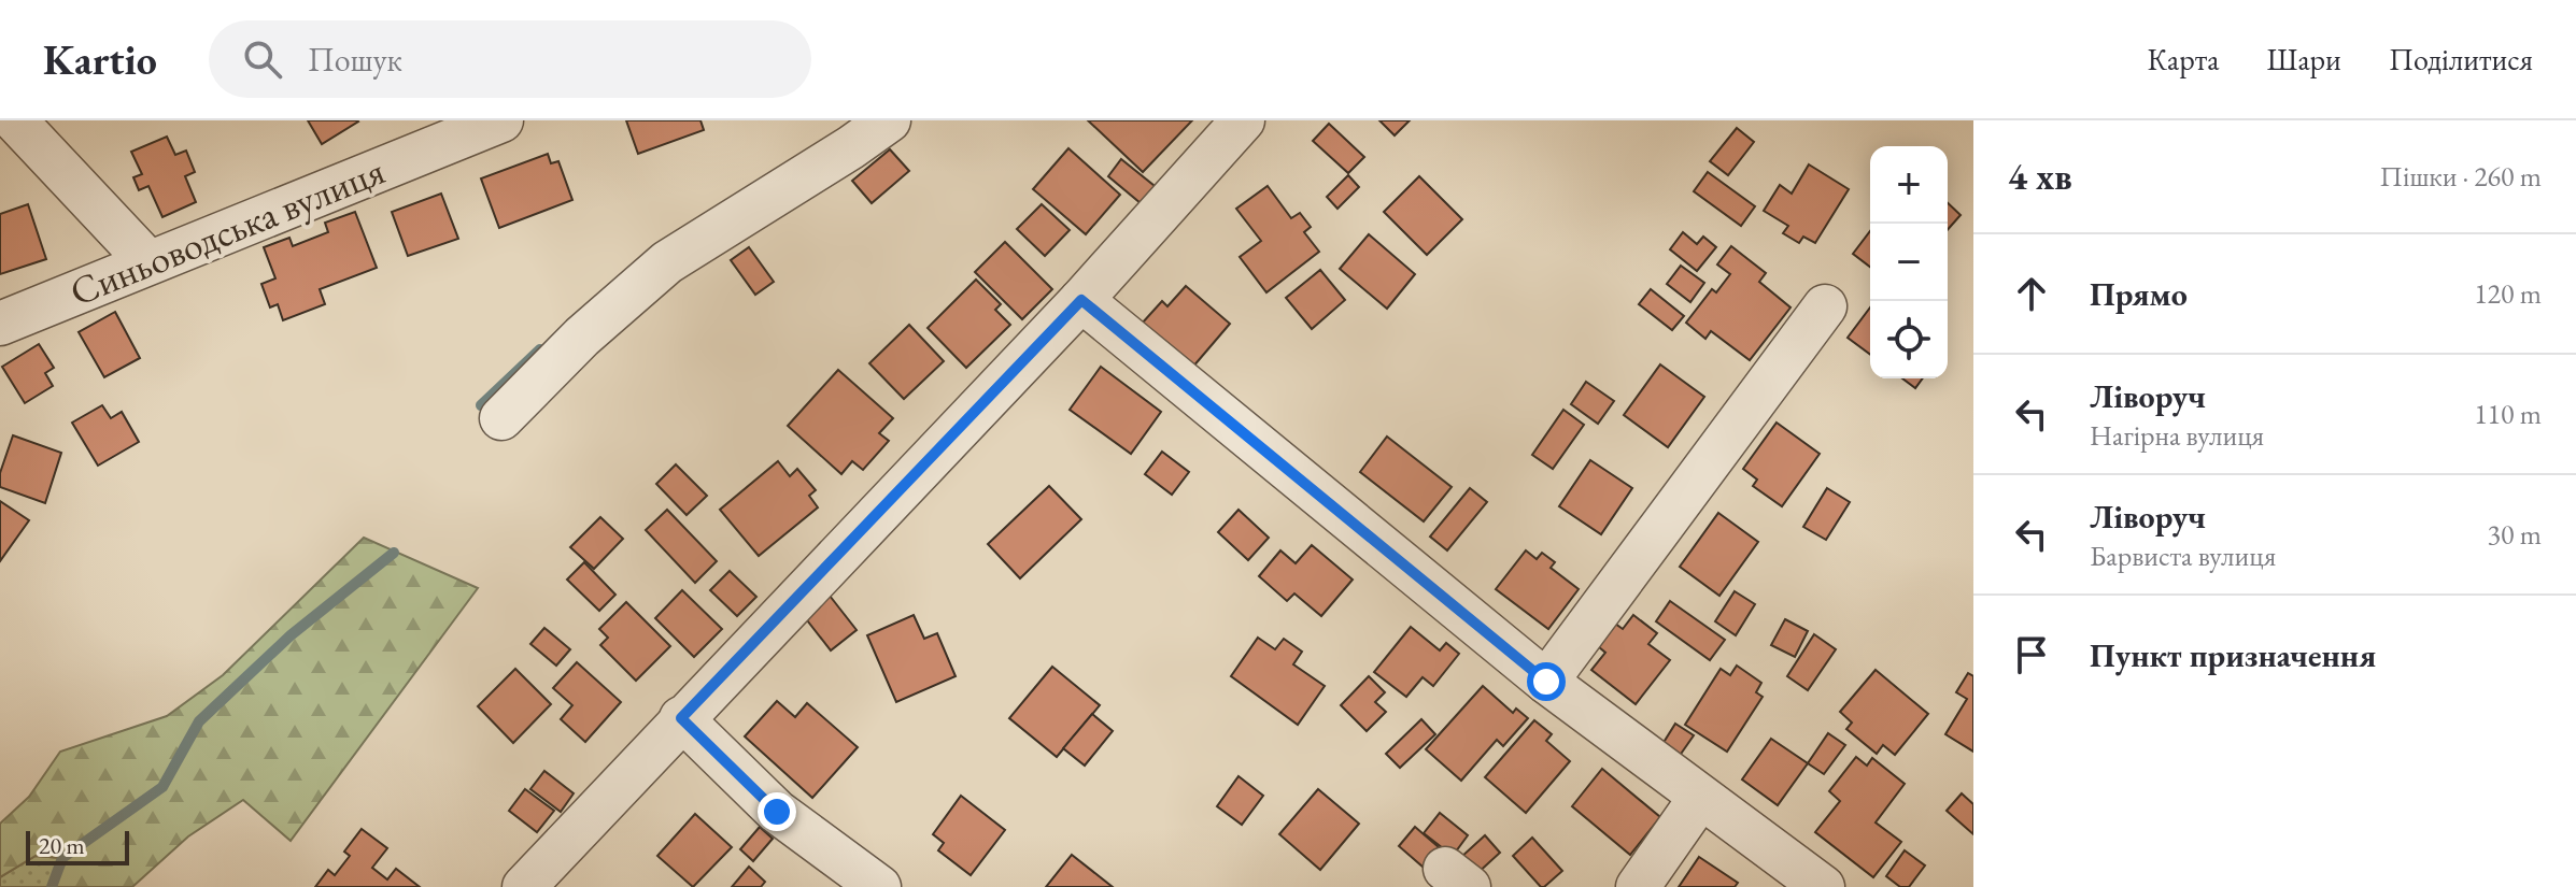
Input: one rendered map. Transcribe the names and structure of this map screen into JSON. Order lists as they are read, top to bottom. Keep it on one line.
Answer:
{"streets":{"street":["Синьоводська вулиця"]},"scale_bar":"20 m","page":{"header":"Kartio","search":"Пошук","nav":["Карта","Шари","Поділитися"],"heading":["4 хв","Пішки · 260 m"],"map_buttons":["+","−"],"list":[["Прямо","120 m"],["Ліворуч","Нагірна вулиця","110 m"],["Ліворуч","Барвиста вулиця","30 m"],"Пункт призначення"],"scale":"20 m"}}
